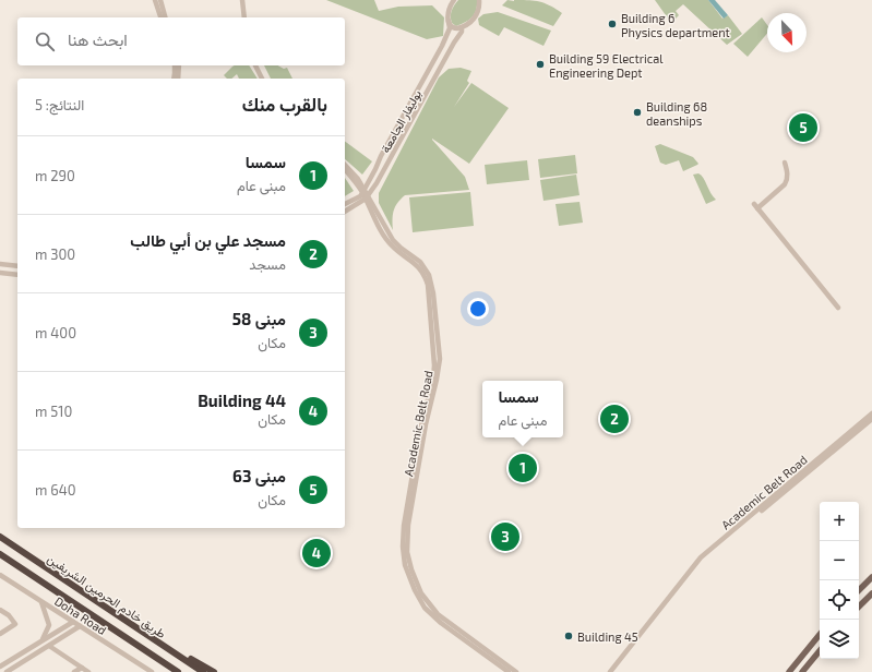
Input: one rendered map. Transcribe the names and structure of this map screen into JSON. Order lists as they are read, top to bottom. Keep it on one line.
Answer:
{"streets":{"highway":["طريق خادم الحرمين الشريفين"],"street":["بوليفار الجامعة","Academic Belt Road","Doha Road"]},"crossings":[["بوليفار الجامعة","Academic Belt Road"]],"places":["Building 6 Physics department","Building 59 Electrical Engineering Dept","Building 68 deanships","Building 45"],"north":"bottom right","page":{"search":"ابحث هنا","heading":["بالقرب منك","النتائج: 5"],"pins":["5","2","1","3","4"],"list":[{"mark":"1","name":"سمسا","note":"مبنى عام","value":"290 m"},{"mark":"2","name":"مسجد علي بن أبي طالب","note":"مسجد","value":"300 m"},{"mark":"3","name":"مبنى 58","note":"مكان","value":"400 m"},{"mark":"4","name":"Building 44","note":"مكان","value":"510 m"},{"mark":"5","name":"مبنى 63","note":"مكان","value":"640 m"}],"popup":["سمسا","مبنى عام"],"map_buttons":["+","−"]}}
